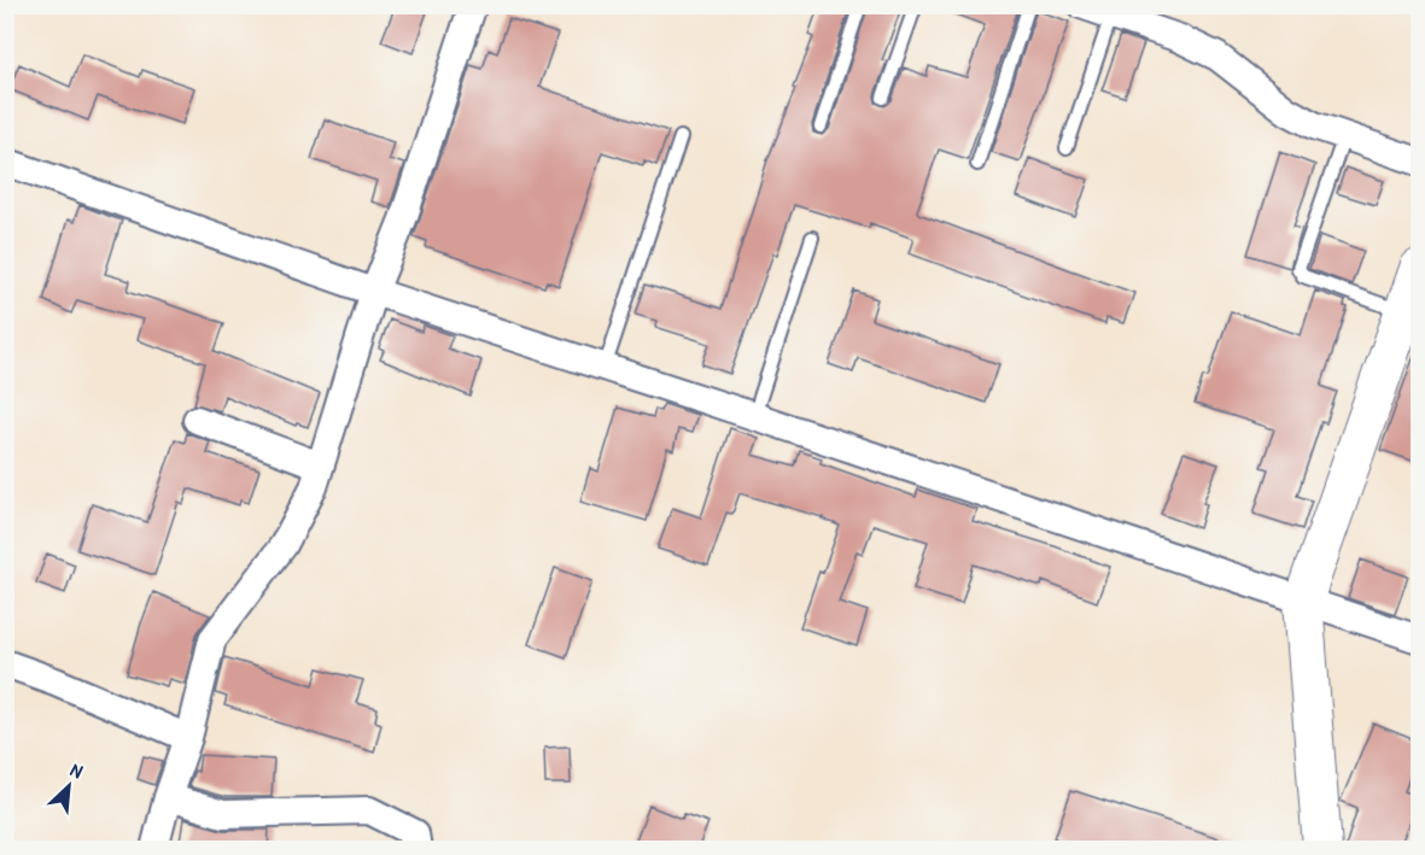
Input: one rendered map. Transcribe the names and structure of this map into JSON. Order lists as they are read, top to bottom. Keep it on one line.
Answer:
{"north":"top right"}
